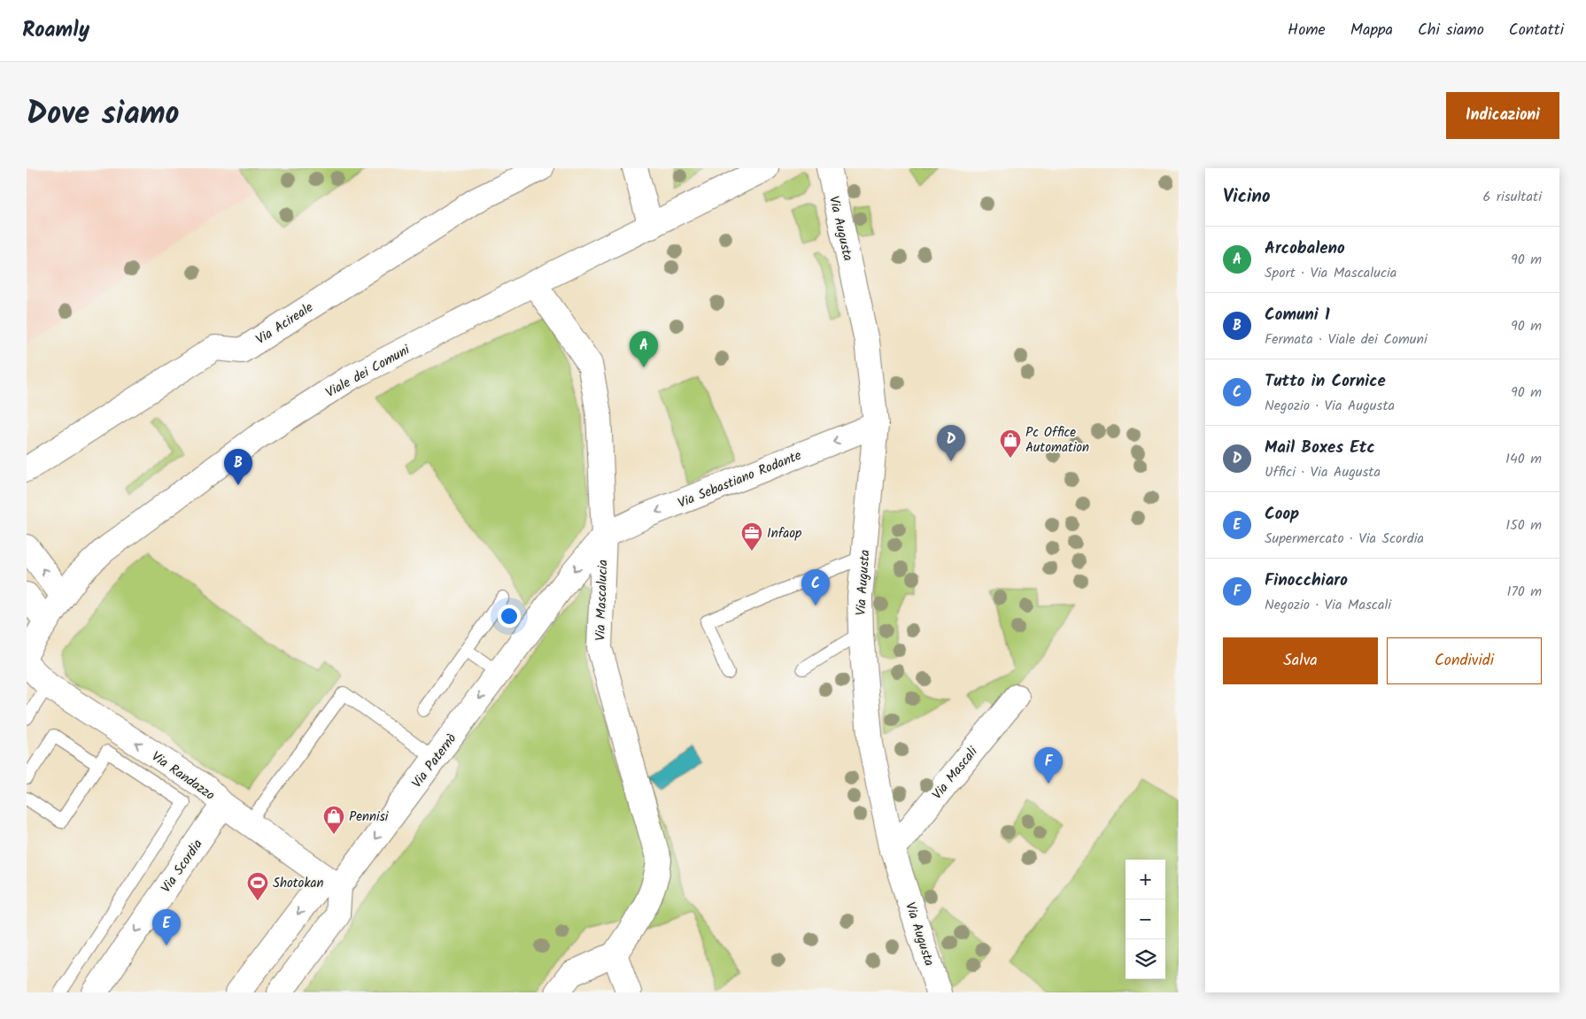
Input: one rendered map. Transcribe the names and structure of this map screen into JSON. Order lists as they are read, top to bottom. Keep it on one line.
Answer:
{"streets":{"street":["Via Augusta","Via Acireale","Viale dei Comuni","Via Sebastiano Rodante","Via Mascalucia","Via Paternò","Via Mascali","Via Randazzo","Via Scordia"]},"crossings":[["Via Augusta","Via Sebastiano Rodante"],["Via Augusta","Via Mascali"],["Viale dei Comuni","Via Mascalucia"],["Via Sebastiano Rodante","Via Mascalucia"],["Via Sebastiano Rodante","Via Paternò"],["Via Mascalucia","Via Paternò"],["Via Paternò","Via Randazzo"],["Via Randazzo","Via Scordia"]],"one_way":["Via Sebastiano Rodante","Via Paternò","Via Randazzo"],"places":{"shop":["Pc Office Automation","Pennisi"],"office":["Infaop"],"sports":["Shotokan"]},"page":{"header":"Roamly","nav":["Home","Mappa","Chi siamo","Contatti"],"title":"Dove siamo","buttons":["Indicazioni",["Salva","Condividi"]],"heading":["Vicino","6 risultati"],"list":[{"mark":"A","name":"Arcobaleno","note":"Sport · Via Mascalucia","value":"90 m"},{"mark":"B","name":"Comuni 1","note":"Fermata · Viale dei Comuni","value":"90 m"},{"mark":"C","name":"Tutto in Cornice","note":"Negozio · Via Augusta","value":"90 m"},{"mark":"D","name":"Mail Boxes Etc","note":"Uffici · Via Augusta","value":"140 m"},{"mark":"E","name":"Coop","note":"Supermercato · Via Scordia","value":"150 m"},{"mark":"F","name":"Finocchiaro","note":"Negozio · Via Mascali","value":"170 m"}],"pins":["A","D","B","C","F","E"],"map_buttons":["+","−"]}}
